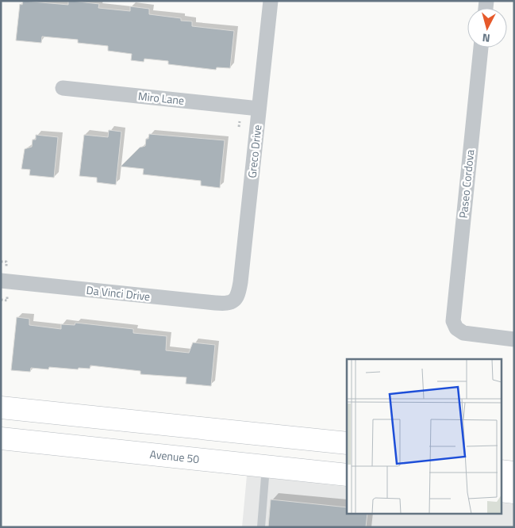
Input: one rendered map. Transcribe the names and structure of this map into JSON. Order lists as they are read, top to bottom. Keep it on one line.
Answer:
{"streets":{"main road":["Avenue 50"],"street":["Miro Lane","Greco Drive","Paseo Cordova","Da Vinci Drive"]},"crossings":[["Miro Lane","Greco Drive"],["Greco Drive","Da Vinci Drive"]],"north":"bottom"}
